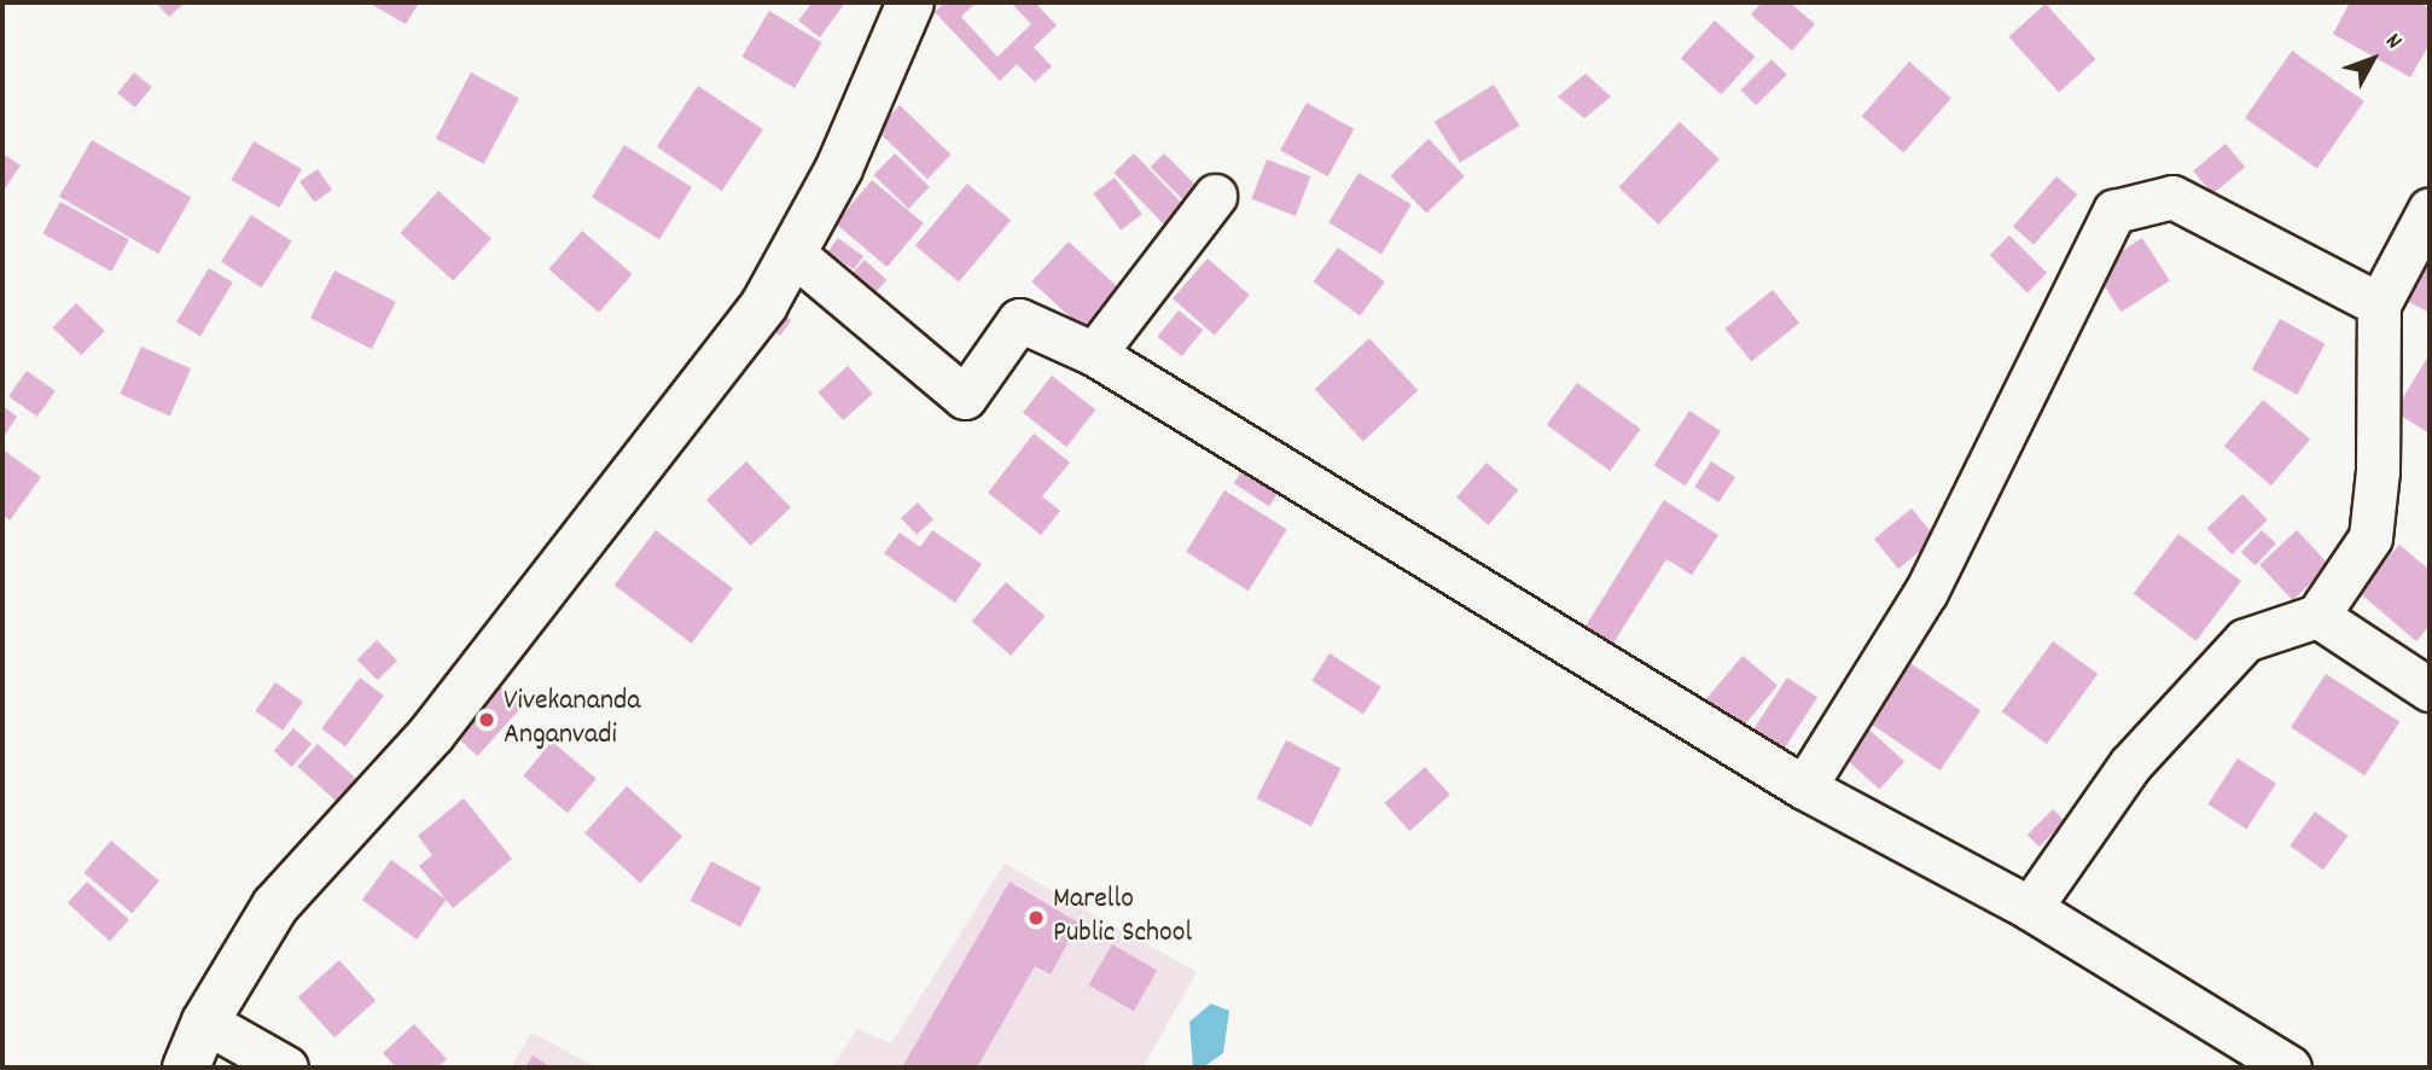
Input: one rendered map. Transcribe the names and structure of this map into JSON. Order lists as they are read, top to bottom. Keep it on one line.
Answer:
{"places":["Vivekananda Anganvadi","Marello Public School"],"north":"top right"}
